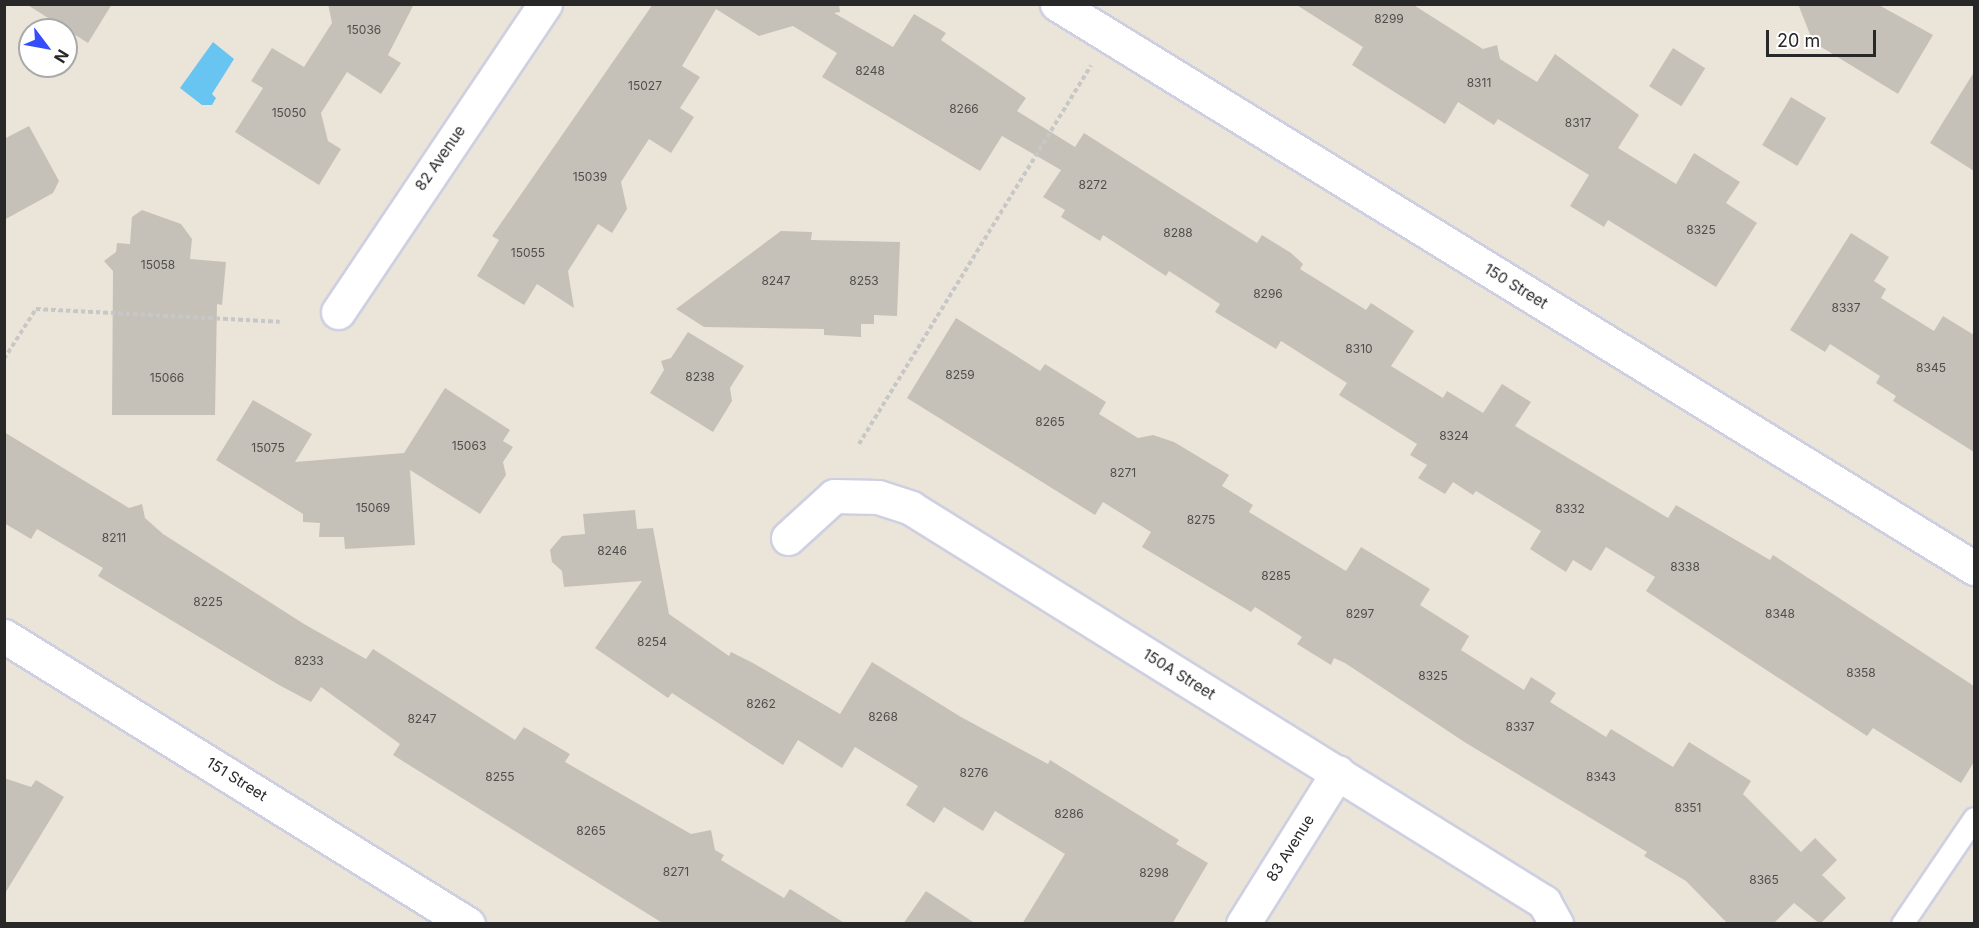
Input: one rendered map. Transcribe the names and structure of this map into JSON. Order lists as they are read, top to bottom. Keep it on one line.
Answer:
{"streets":{"street":["82 Avenue","150 Street","150A Street","151 Street","83 Avenue"]},"crossings":[["150A Street","83 Avenue"]],"house_numbers":["8299","15036","8248","8311","15027","8266","15050","8317","15039","8272","8325","8288","15055","15058","8247","8253","8296","8337","8310","8345","8259","8238","15066","8265","8324","15063","15075","8271","15069","8332","8275","8211","8246","8338","8285","8225","8297","8348","8254","8233","8358","8325","8262","8268","8247","8337","8276","8255","8343","8351","8286","8265","8271","8298","8365"],"scale_bar":"20 m","north":"bottom right"}
